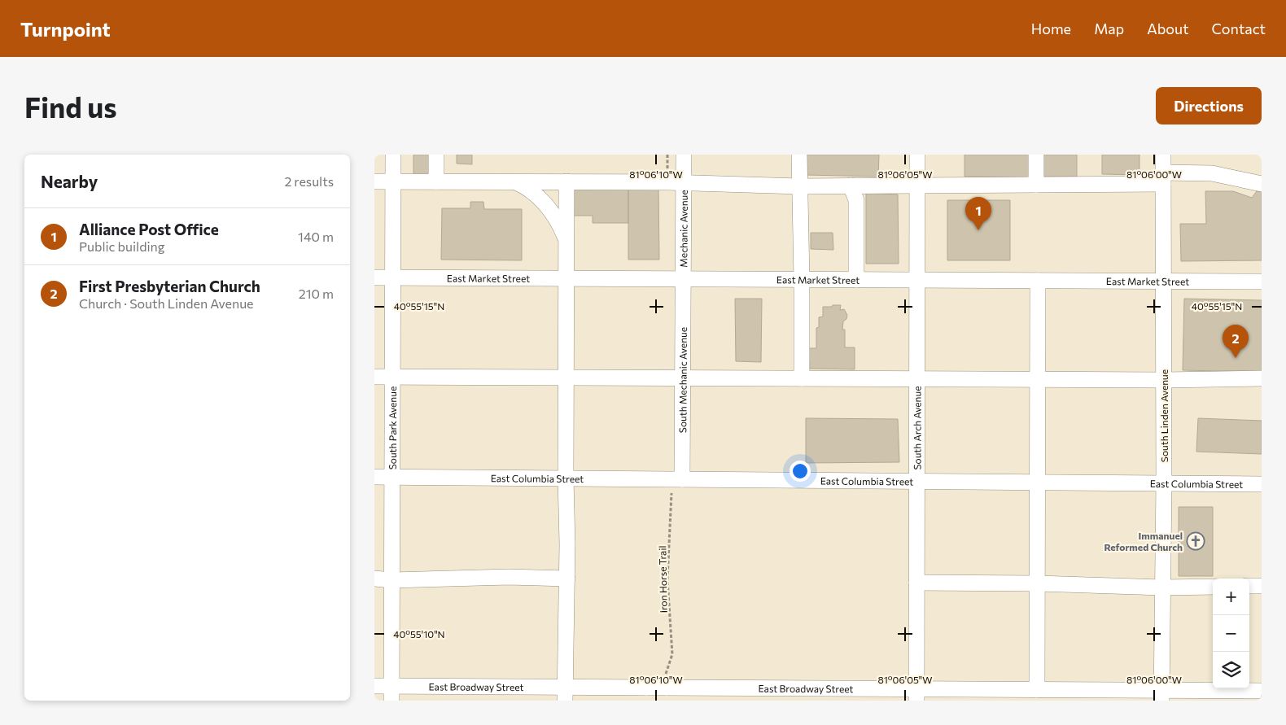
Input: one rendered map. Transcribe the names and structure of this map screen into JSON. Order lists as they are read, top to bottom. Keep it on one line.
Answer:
{"streets":{"street":["Mechanic Avenue","East Market Street","South Mechanic Avenue","South Linden Avenue","South Park Avenue","South Arch Avenue","East Columbia Street","East Broadway Street"],"path":["Iron Horse Trail"]},"crossings":[["Mechanic Avenue","East Market Street"],["Mechanic Avenue","South Mechanic Avenue"],["East Market Street","South Mechanic Avenue"],["East Market Street","South Linden Avenue"],["East Market Street","South Park Avenue"],["East Market Street","South Arch Avenue"],["South Mechanic Avenue","East Columbia Street"],["South Mechanic Avenue","Iron Horse Trail"],["South Linden Avenue","East Columbia Street"],["South Linden Avenue","East Broadway Street"],["South Park Avenue","East Columbia Street"],["South Park Avenue","East Broadway Street"],["South Arch Avenue","East Columbia Street"],["South Arch Avenue","East Broadway Street"],["East Columbia Street","Iron Horse Trail"],["Iron Horse Trail","East Broadway Street"]],"places":{"church":["Immanuel Reformed Church"]},"page":{"header":"Turnpoint","nav":["Home","Map","About","Contact"],"buttons":"Directions","title":"Find us","heading":["Nearby","2 results"],"pins":["1","2"],"list":[{"mark":"1","name":"Alliance Post Office","note":"Public building","value":"140 m"},{"mark":"2","name":"First Presbyterian Church","note":"Church · South Linden Avenue","value":"210 m"}],"map_buttons":["+","−"]},"coordinates":["81°06'10\"W","81°06'05\"W","81°06'00\"W","40°55'15\"N","40°55'10\"N"]}
